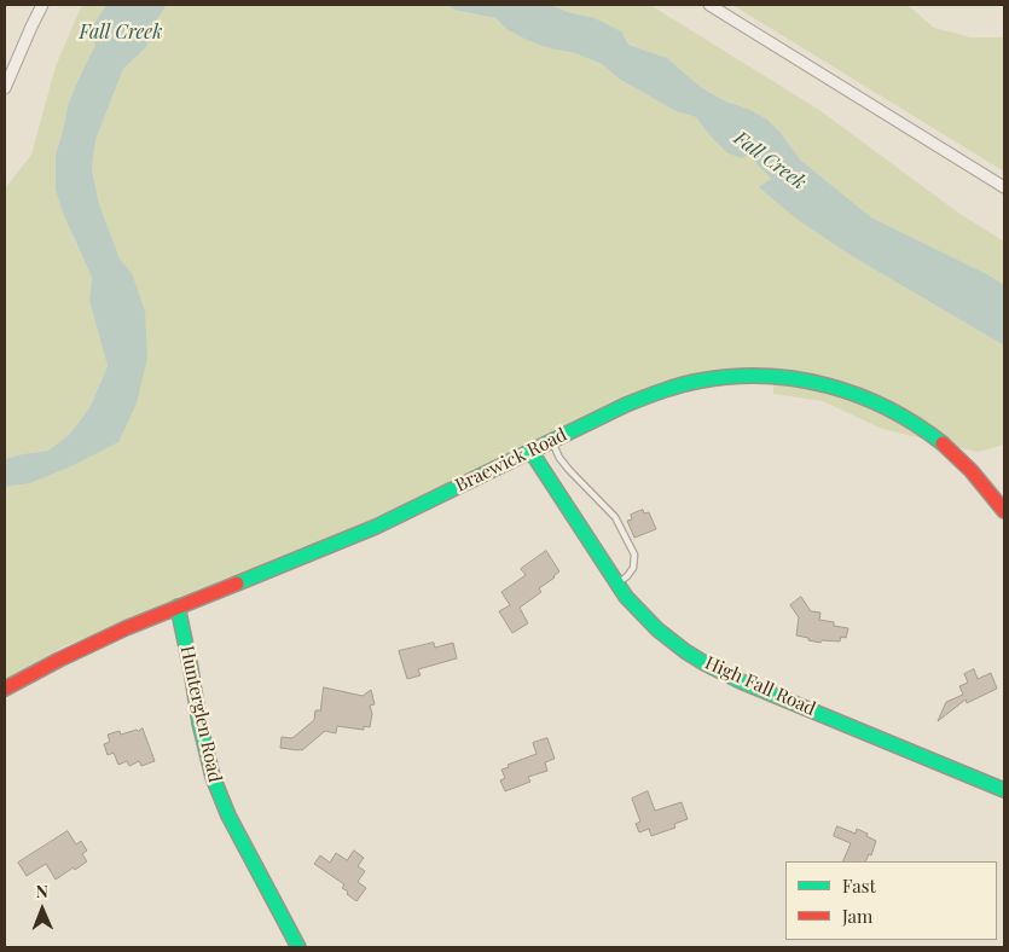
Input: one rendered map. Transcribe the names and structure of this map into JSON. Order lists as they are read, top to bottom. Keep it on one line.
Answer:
{"streets":{"street":["Braewick Road","High Fall Road","Hunterglen Road"]},"crossings":[["Braewick Road","High Fall Road"],["Braewick Road","Hunterglen Road"]],"water":["Fall Creek"],"legend":["Fast","Jam"],"north":"top"}
